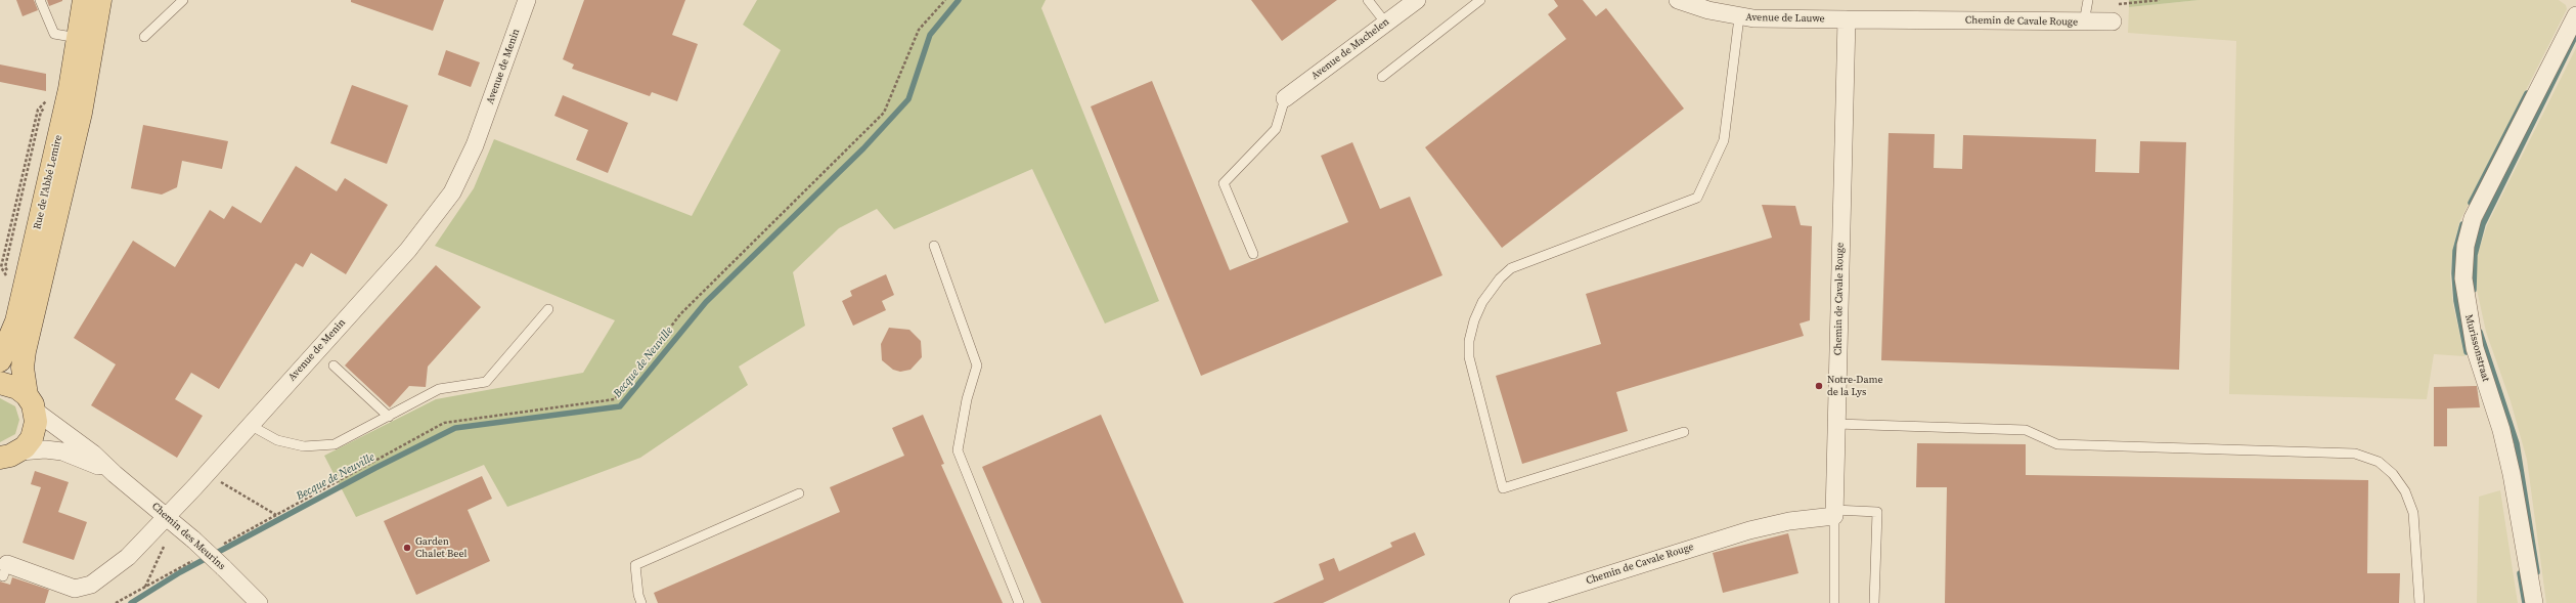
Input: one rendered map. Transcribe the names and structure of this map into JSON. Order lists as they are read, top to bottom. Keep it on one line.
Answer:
{"streets":{"main road":["Rue de l'Abbé Lemire"],"street":["Avenue de Lauwe","Chemin de Cavale Rouge","Avenue de Machelen","Avenue de Menin","Murissonstraat","Chemin des Meurins"]},"crossings":[["Avenue de Lauwe","Chemin de Cavale Rouge"],["Avenue de Menin","Chemin des Meurins"],["Rue de l'Abbé Lemire","Chemin des Meurins"]],"water":["Becque de Neuville"],"places":["Notre-Dame de la Lys","Garden Chalet Beel"]}
